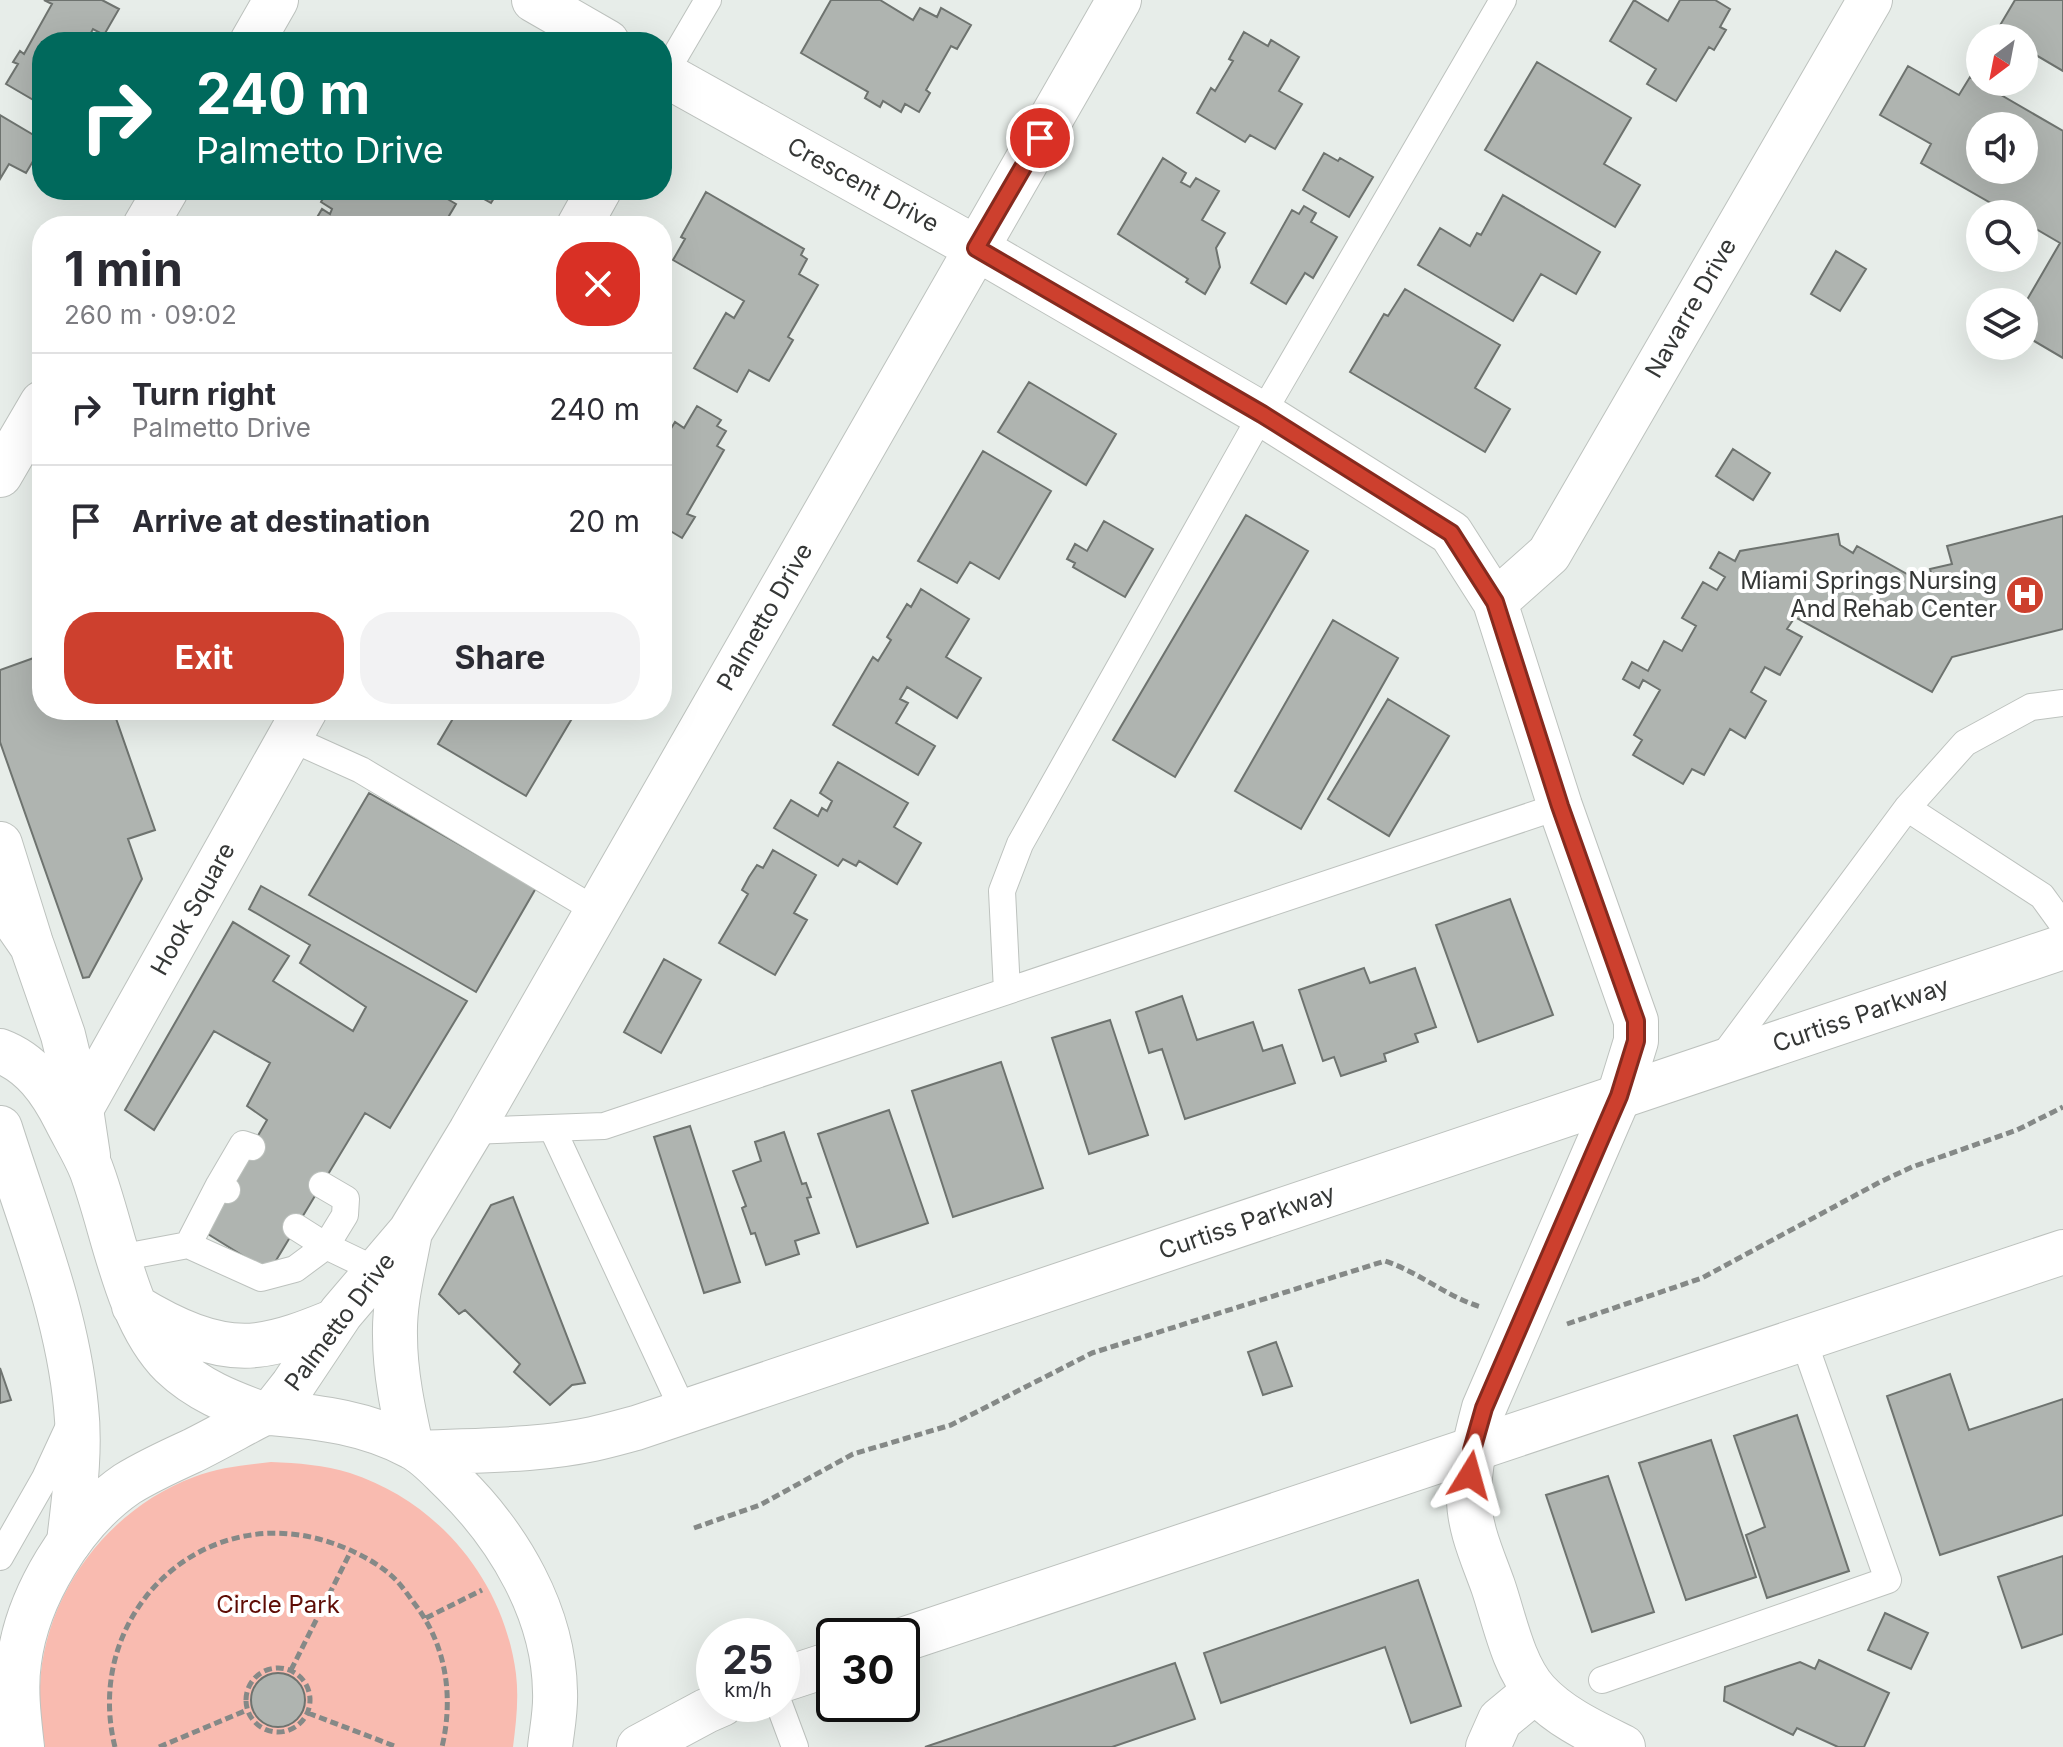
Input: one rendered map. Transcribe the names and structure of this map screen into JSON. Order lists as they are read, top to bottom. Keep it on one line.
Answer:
{"streets":{"street":["Crescent Drive","Navarre Drive","Palmetto Drive","Hook Square","Curtiss Parkway"]},"crossings":[["Crescent Drive","Navarre Drive"],["Crescent Drive","Palmetto Drive"],["Crescent Drive","Curtiss Parkway"],["Palmetto Drive","Curtiss Parkway"]],"parks":["Circle Park"],"places":{"hospital":["Miami Springs Nursing And Rehab Center"]},"north":"bottom left","page":{"turn":["240 m","Palmetto Drive"],"heading":["1 min","260 m · 09:02"],"list":[{"name":"Turn right","note":"Palmetto Drive","value":"240 m"},{"name":"Arrive at destination","value":"20 m"}],"buttons":["Exit","Share"],"speed":"25 km/h","limit":"30"}}
